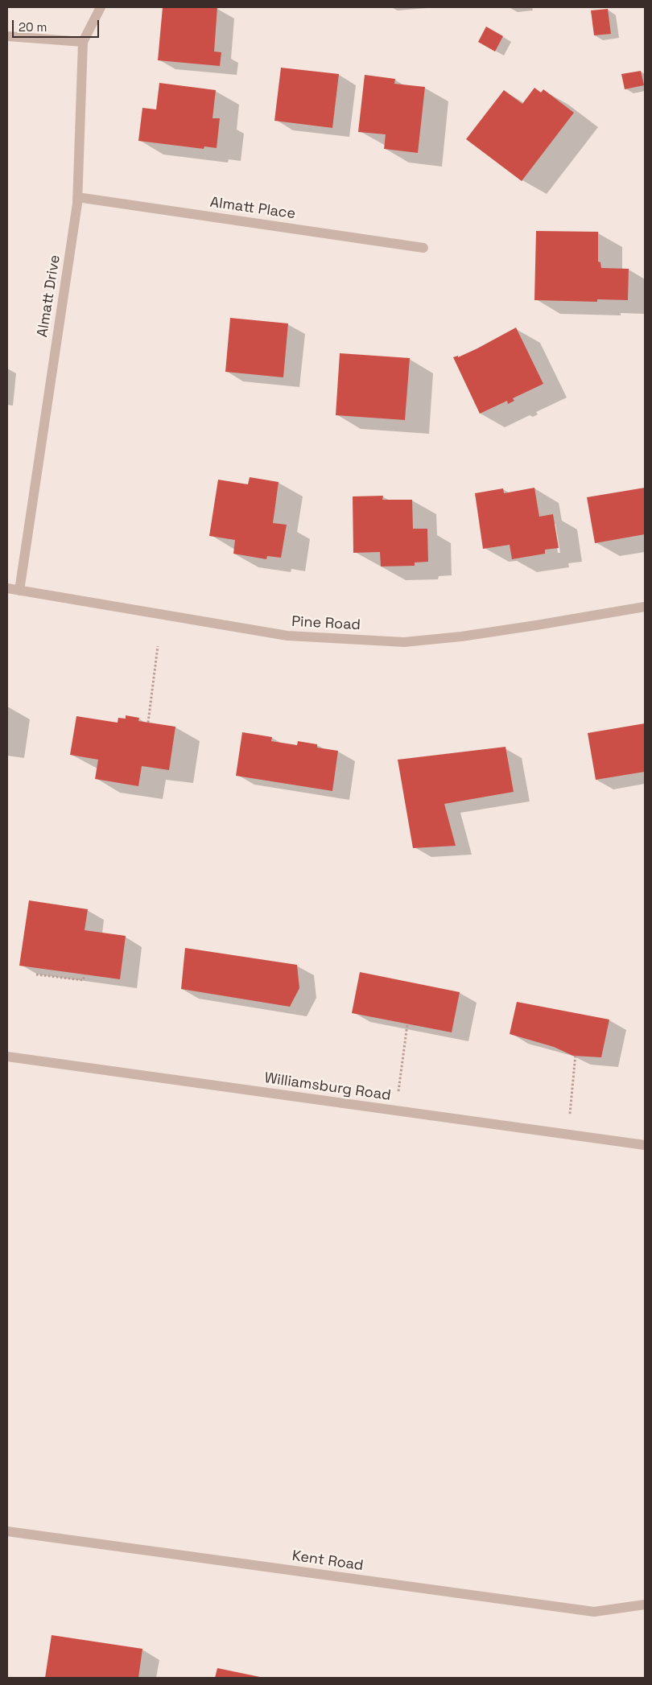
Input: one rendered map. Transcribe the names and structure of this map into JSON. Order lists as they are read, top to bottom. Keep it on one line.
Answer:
{"streets":{"street":["Almatt Place","Almatt Drive","Pine Road","Williamsburg Road","Kent Road"]},"crossings":[["Almatt Place","Almatt Drive"],["Almatt Drive","Pine Road"]],"scale_bar":"20 m"}
